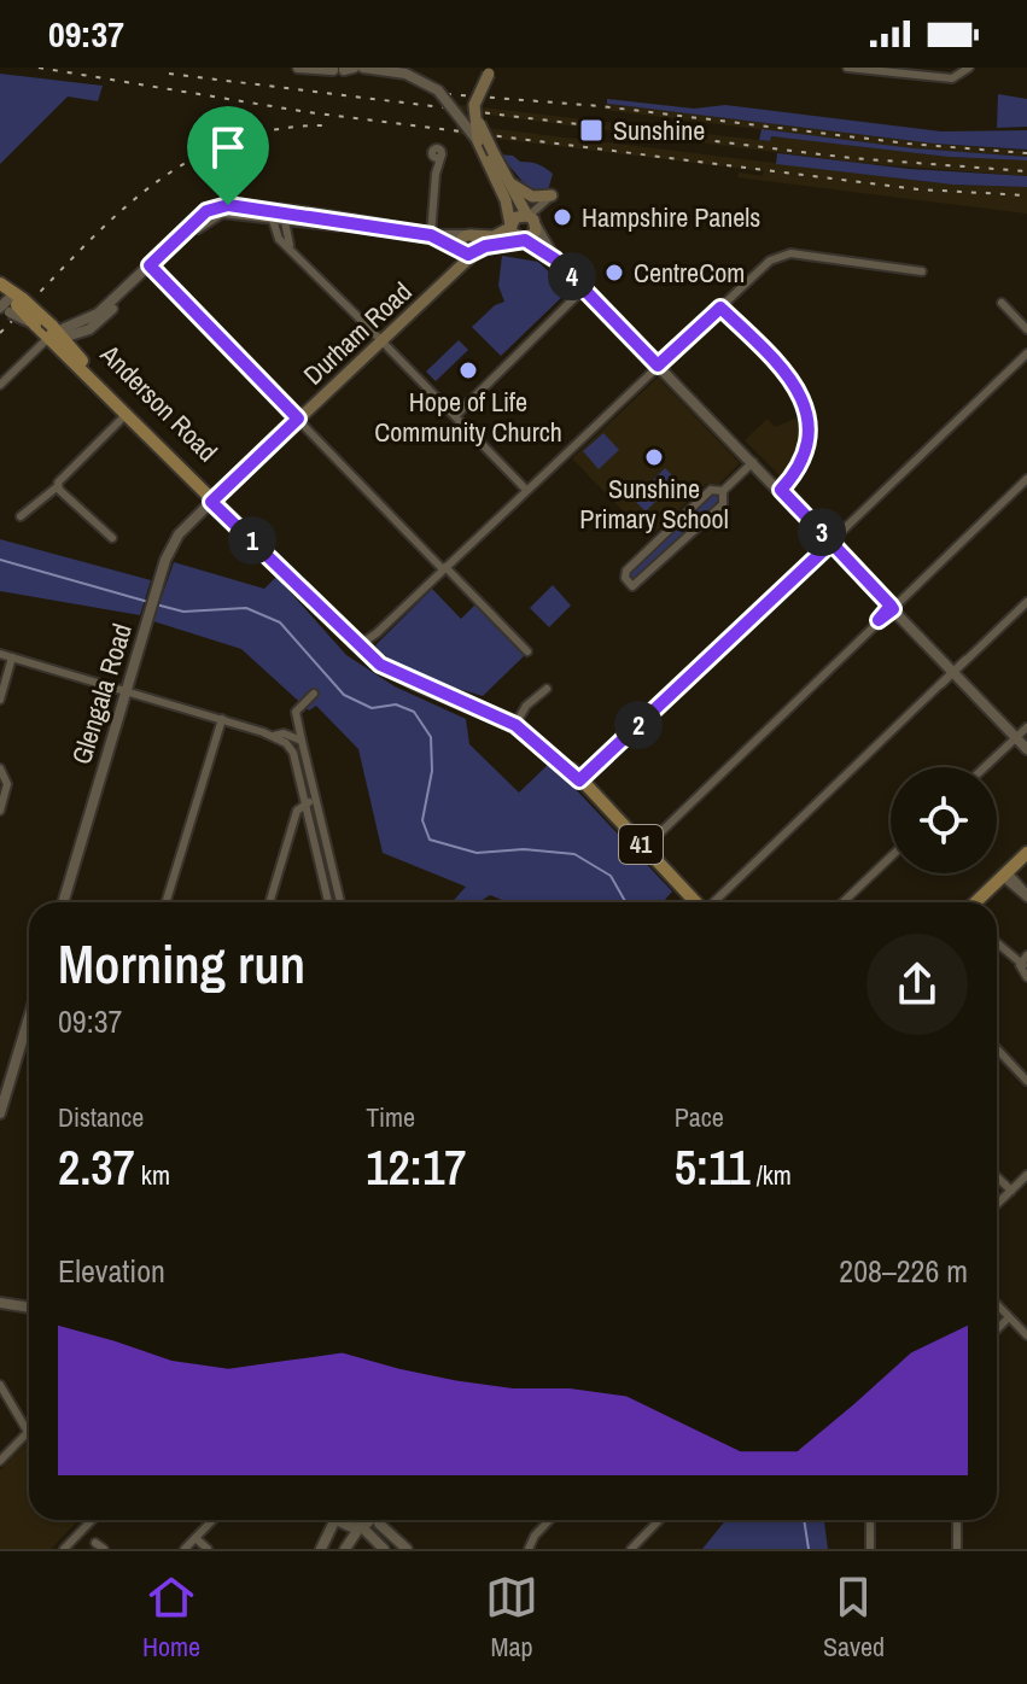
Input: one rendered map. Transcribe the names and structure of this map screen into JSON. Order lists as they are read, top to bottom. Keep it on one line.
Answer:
{"streets":{"main road":["Durham Road","Anderson Road","41"],"street":["Glengala Road"]},"crossings":[["Durham Road","Anderson Road"],["Durham Road","Glengala Road"],["Anderson Road","Glengala Road"]],"places":{"transit":["Sunshine"],"other":["Hampshire Panels","CentreCom","Hope of Life Community Church","Sunshine Primary School"]},"page":{"status":"09:37","pins":["4","3","1","2"],"heading":["Morning run","09:37"],"stats":[["Distance","2.37 km"],["Time","12:17"],["Pace","5:11 /km"]],"chart":["Elevation","208–226 m"],"tabs":["Home","Map","Saved"]}}
